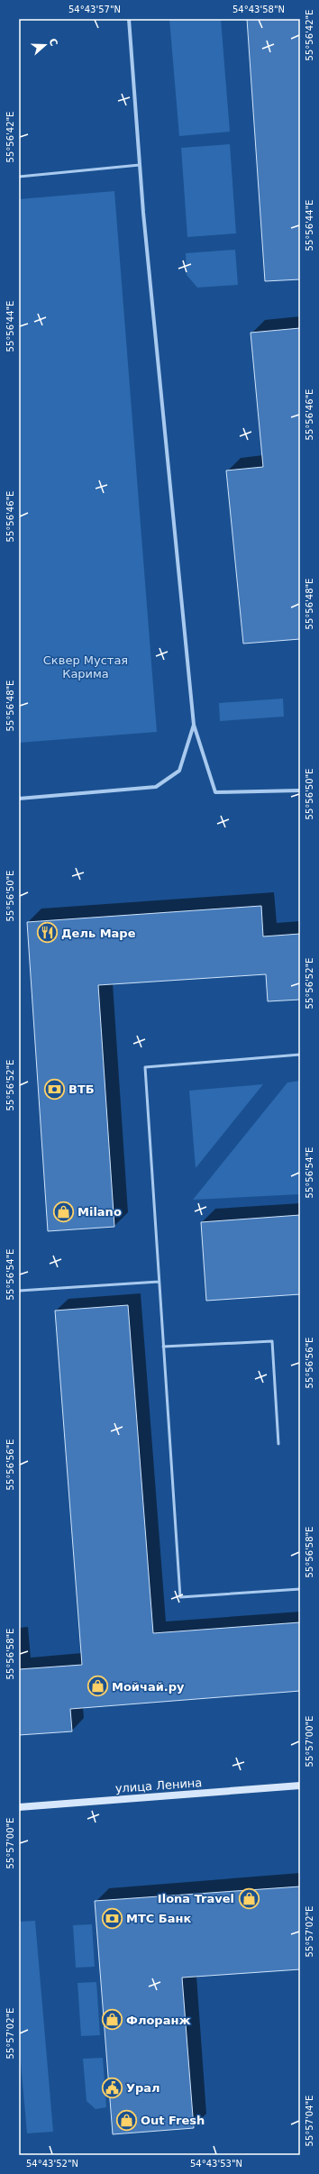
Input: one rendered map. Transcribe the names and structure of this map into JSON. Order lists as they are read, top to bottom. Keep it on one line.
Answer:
{"streets":{"main road":["улица Ленина"]},"parks":["Сквер Мустая Карима"],"places":{"restaurant":["Дель Маре"],"bank":["ВТБ","МТС Банк"],"shop":["Milano","Мойчай.ру","Ilona Travel","Флоранж","Out Fresh"],"public building":["Урал"]},"north":"right","coordinates":["54°43'57\"N","54°43'58\"N","55°56'42\"E","55°56'44\"E","55°56'46\"E","55°56'48\"E","55°56'50\"E","55°56'52\"E","55°56'54\"E","55°56'56\"E","55°56'58\"E","55°57'00\"E","55°57'02\"E","55°57'04\"E","54°43'52\"N","54°43'53\"N"]}
